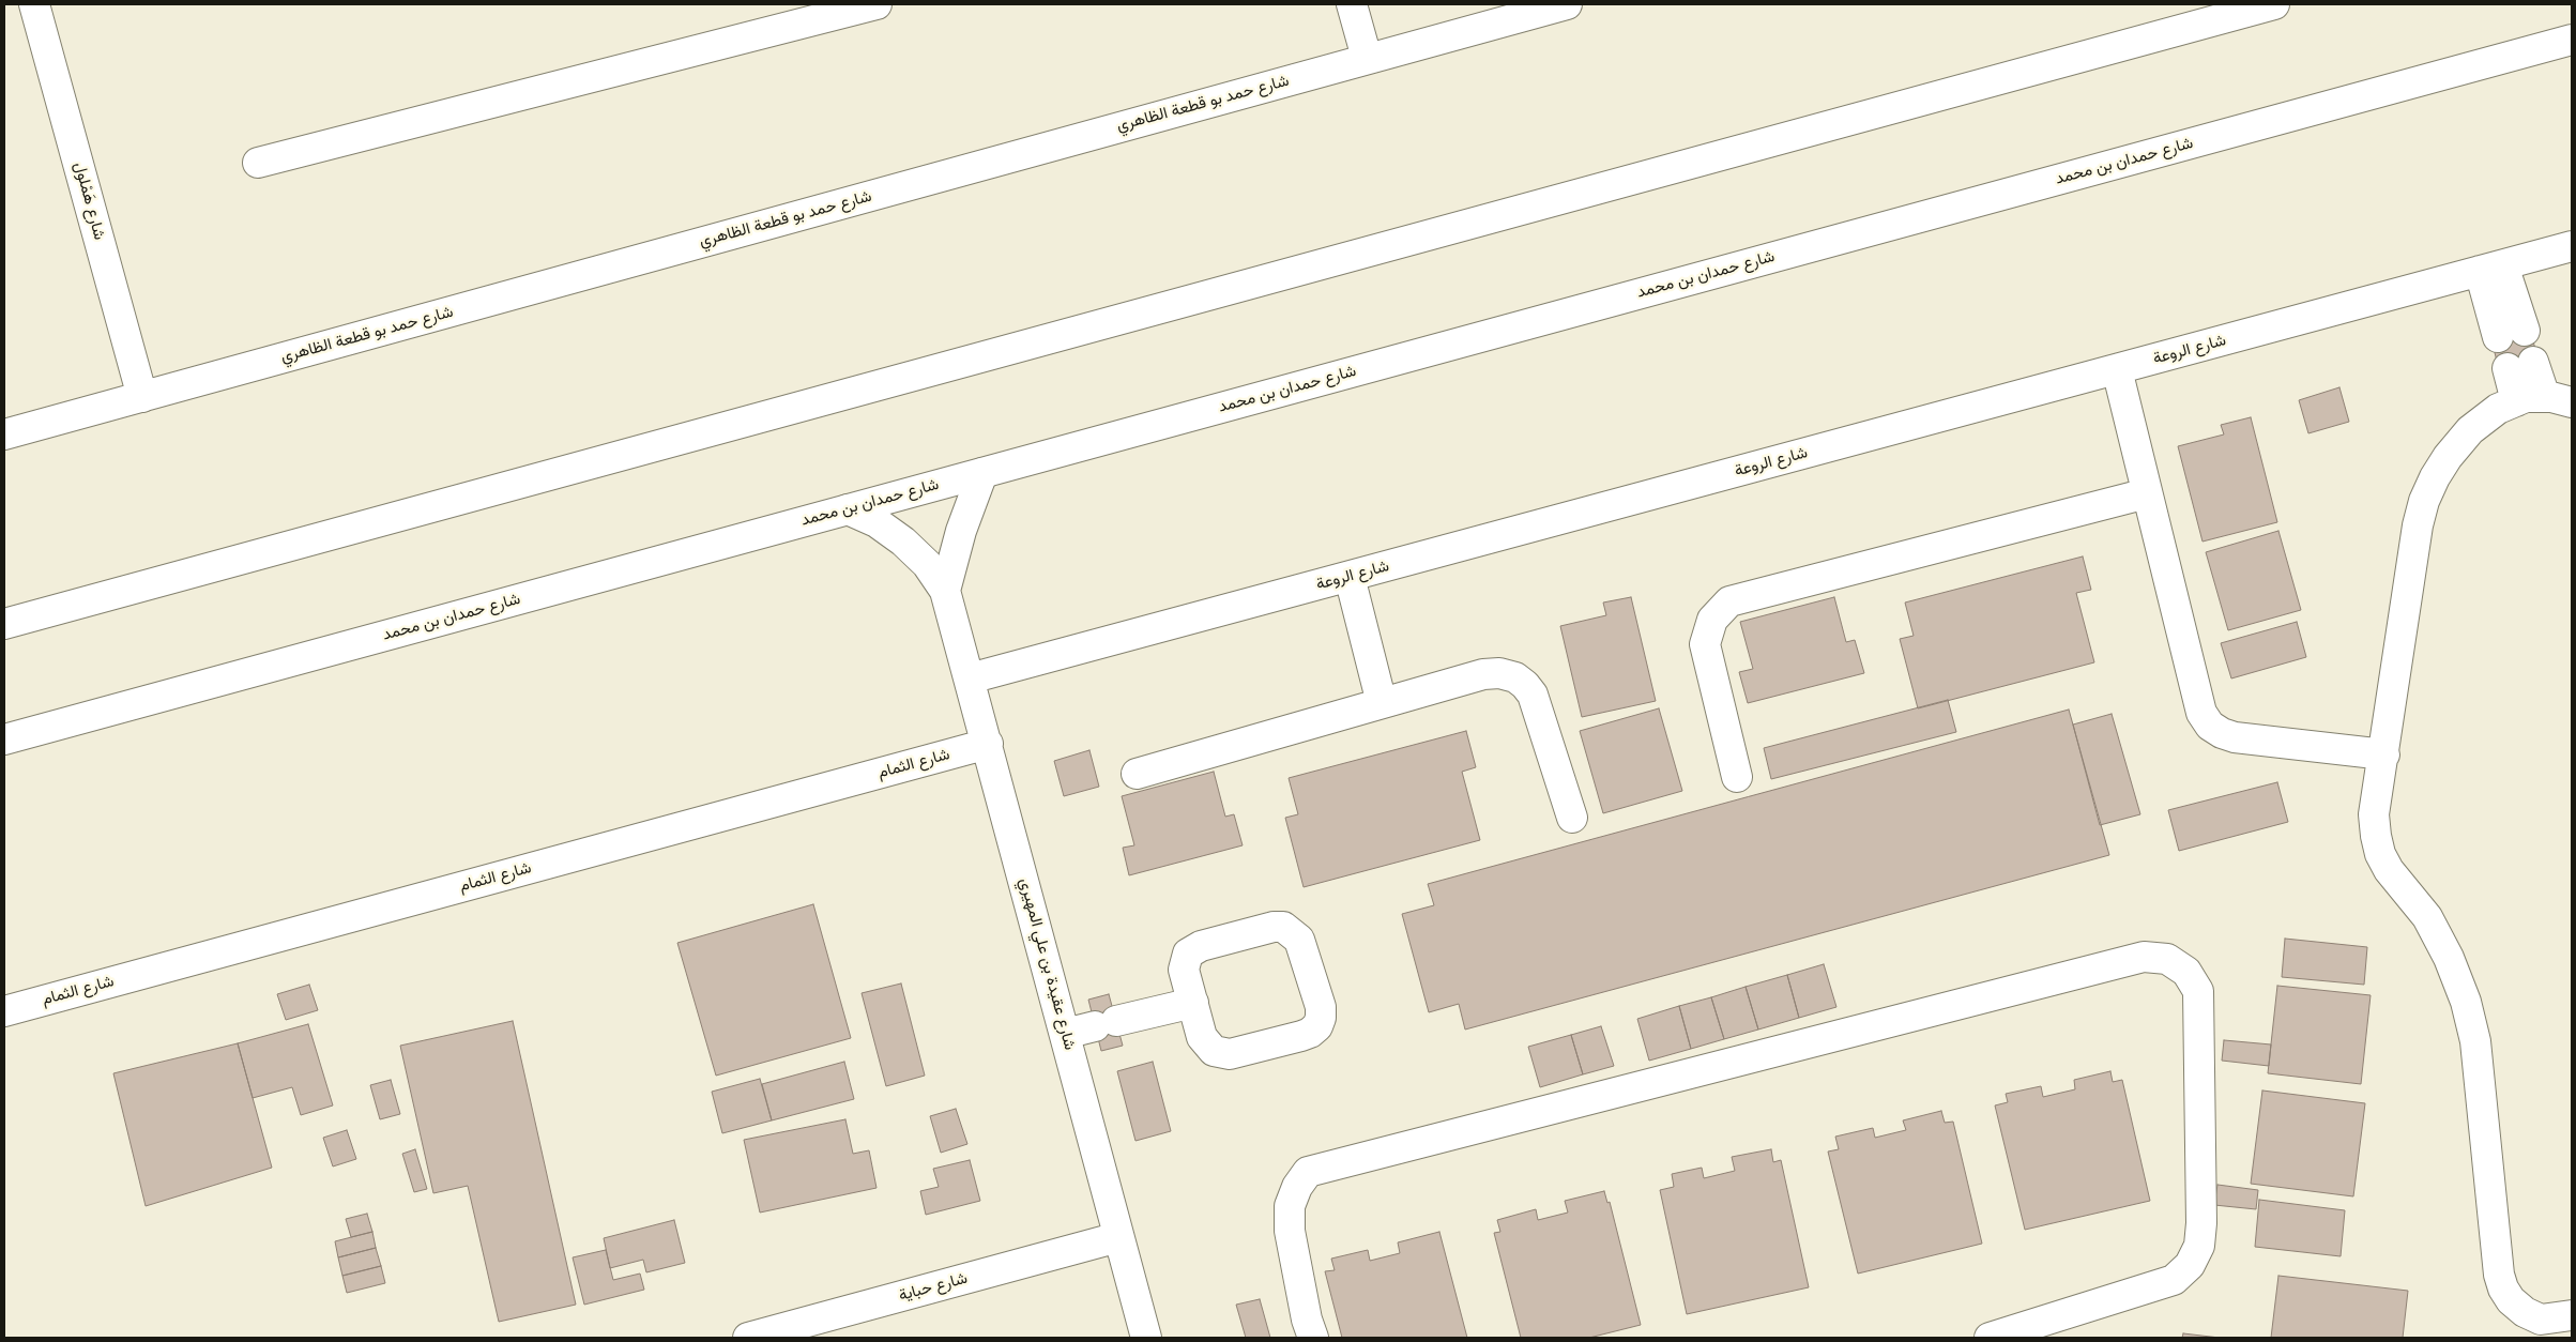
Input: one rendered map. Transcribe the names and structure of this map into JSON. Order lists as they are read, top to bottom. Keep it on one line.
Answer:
{"streets":{"street":["شارع حمد بو قطعة الظاهري","شارع حمدان بن محمد","شارع هَمْلول","شارع الروعة","شارع الثمام","شارع عقيدة بن علي المهيري","شارع حباية"]},"crossings":[["شارع حمد بو قطعة الظاهري","شارع هَمْلول"],["شارع حمدان بن محمد","شارع عقيدة بن علي المهيري"],["شارع الروعة","شارع عقيدة بن علي المهيري"],["شارع الثمام","شارع عقيدة بن علي المهيري"],["شارع عقيدة بن علي المهيري","شارع حباية"]]}
